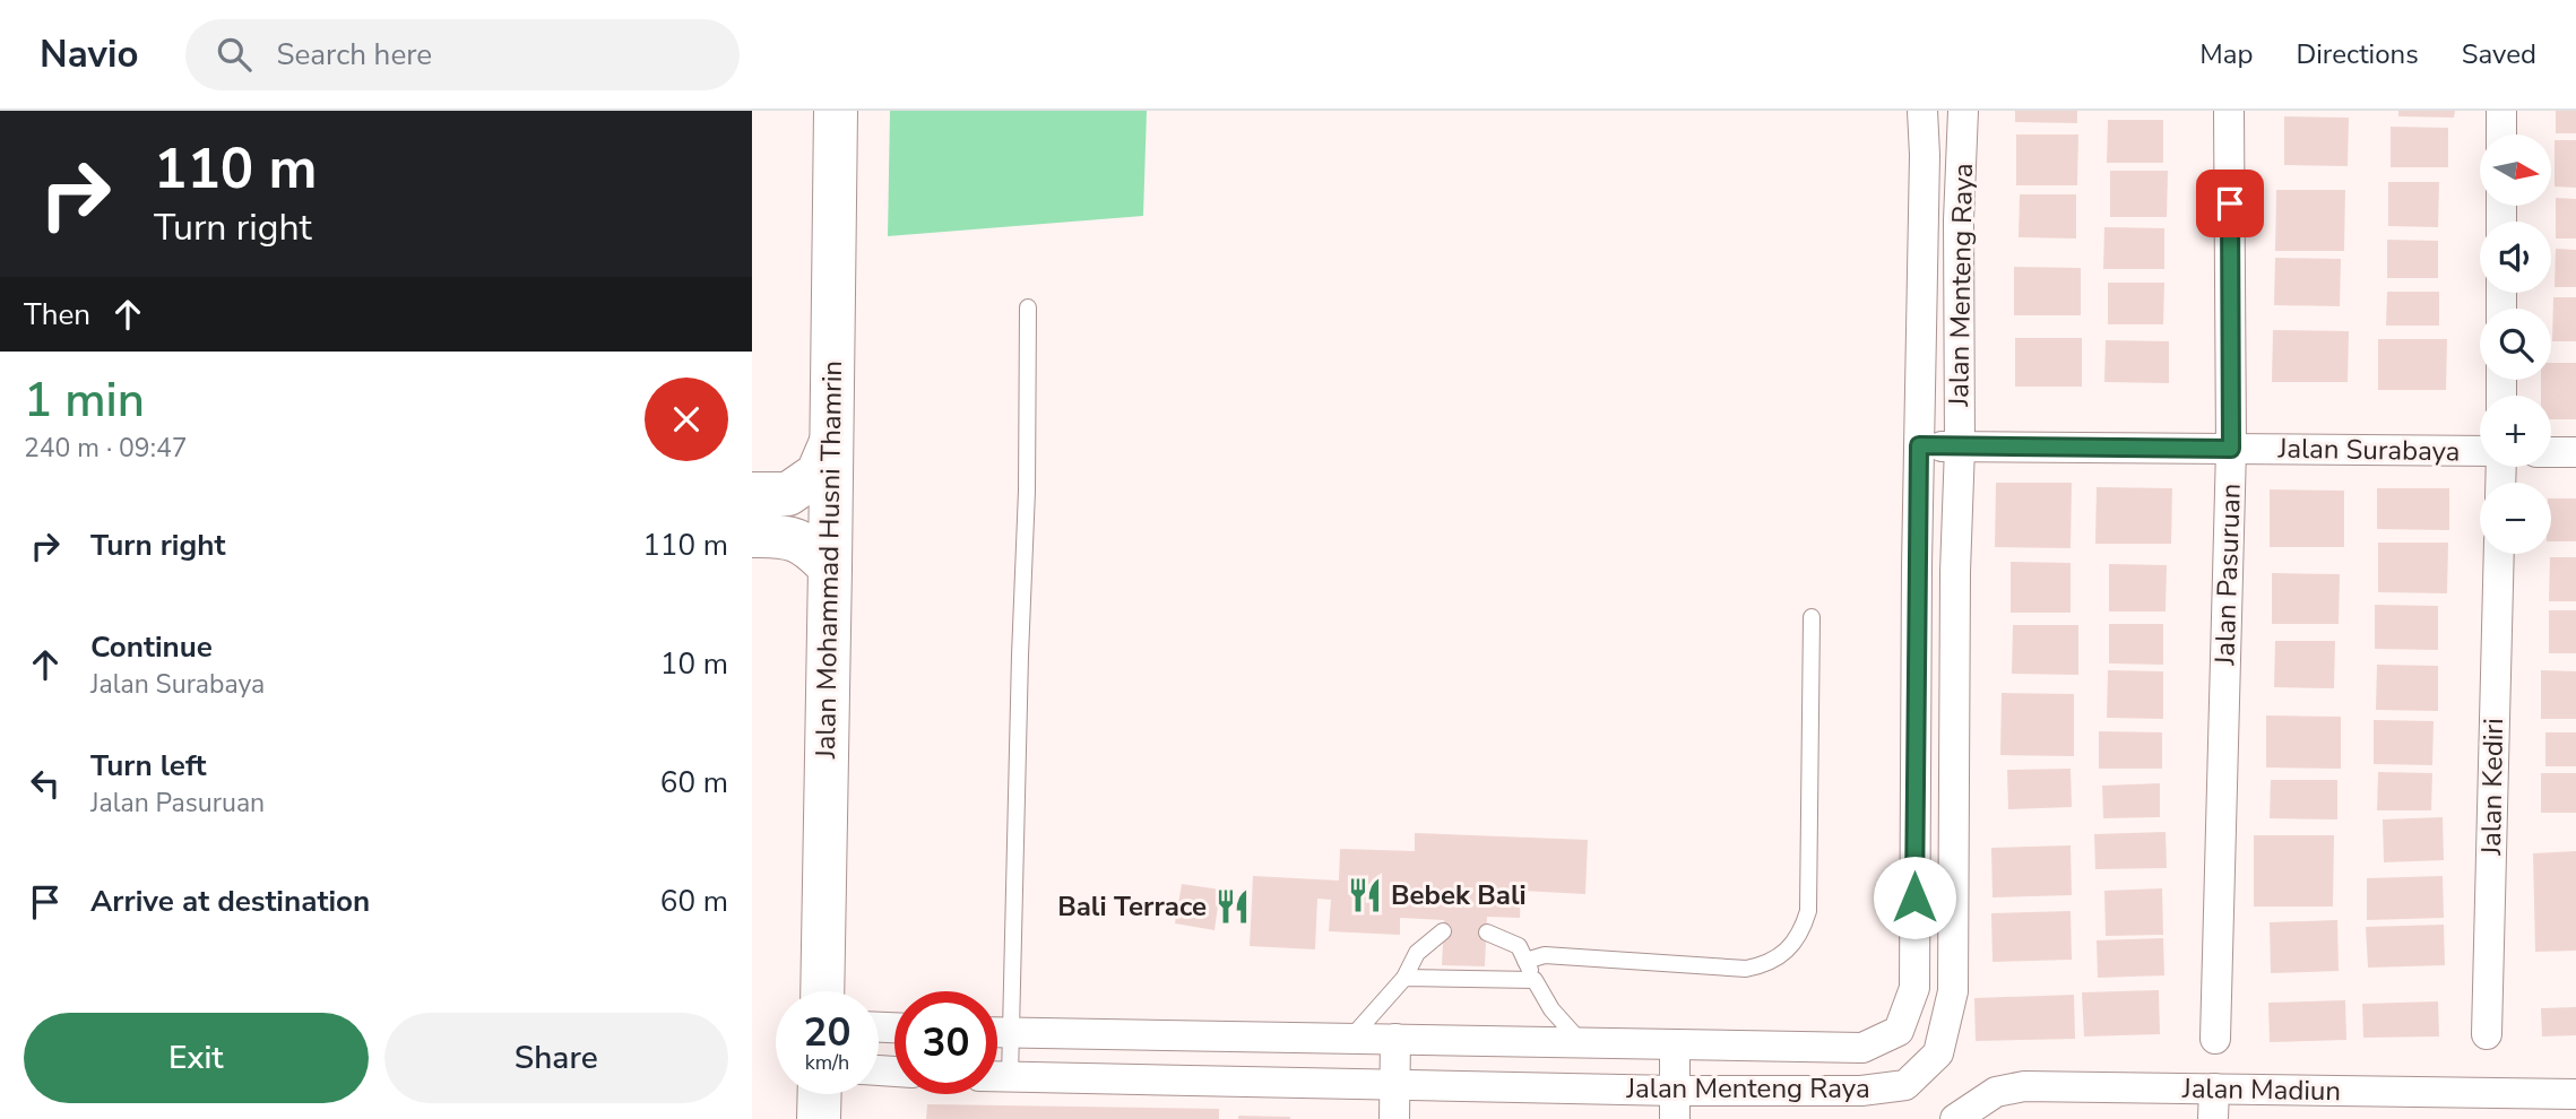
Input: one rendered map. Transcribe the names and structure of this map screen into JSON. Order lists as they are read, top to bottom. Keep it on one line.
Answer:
{"streets":{"street":["Jalan Menteng Raya","Jalan Surabaya","Jalan Mohammad Husni Thamrin","Jalan Pasuruan","Jalan Kediri","Jalan Madiun"]},"crossings":[["Jalan Menteng Raya","Jalan Surabaya"],["Jalan Surabaya","Jalan Pasuruan"]],"places":{"restaurant":["Bebek Bali","Bali Terrace"]},"north":"right","page":{"header":"Navio","search":"Search here","nav":["Map","Directions","Saved"],"turn":["110 m","Turn right"],"map_buttons":["+","−"],"then":"Then","heading":["1 min","240 m · 09:47"],"list":[{"name":"Turn right","value":"110 m"},{"name":"Continue","note":"Jalan Surabaya","value":"10 m"},{"name":"Turn left","note":"Jalan Pasuruan","value":"60 m"},{"name":"Arrive at destination","value":"60 m"}],"speed":"20 km/h","limit":"30","buttons":["Exit","Share"]}}
